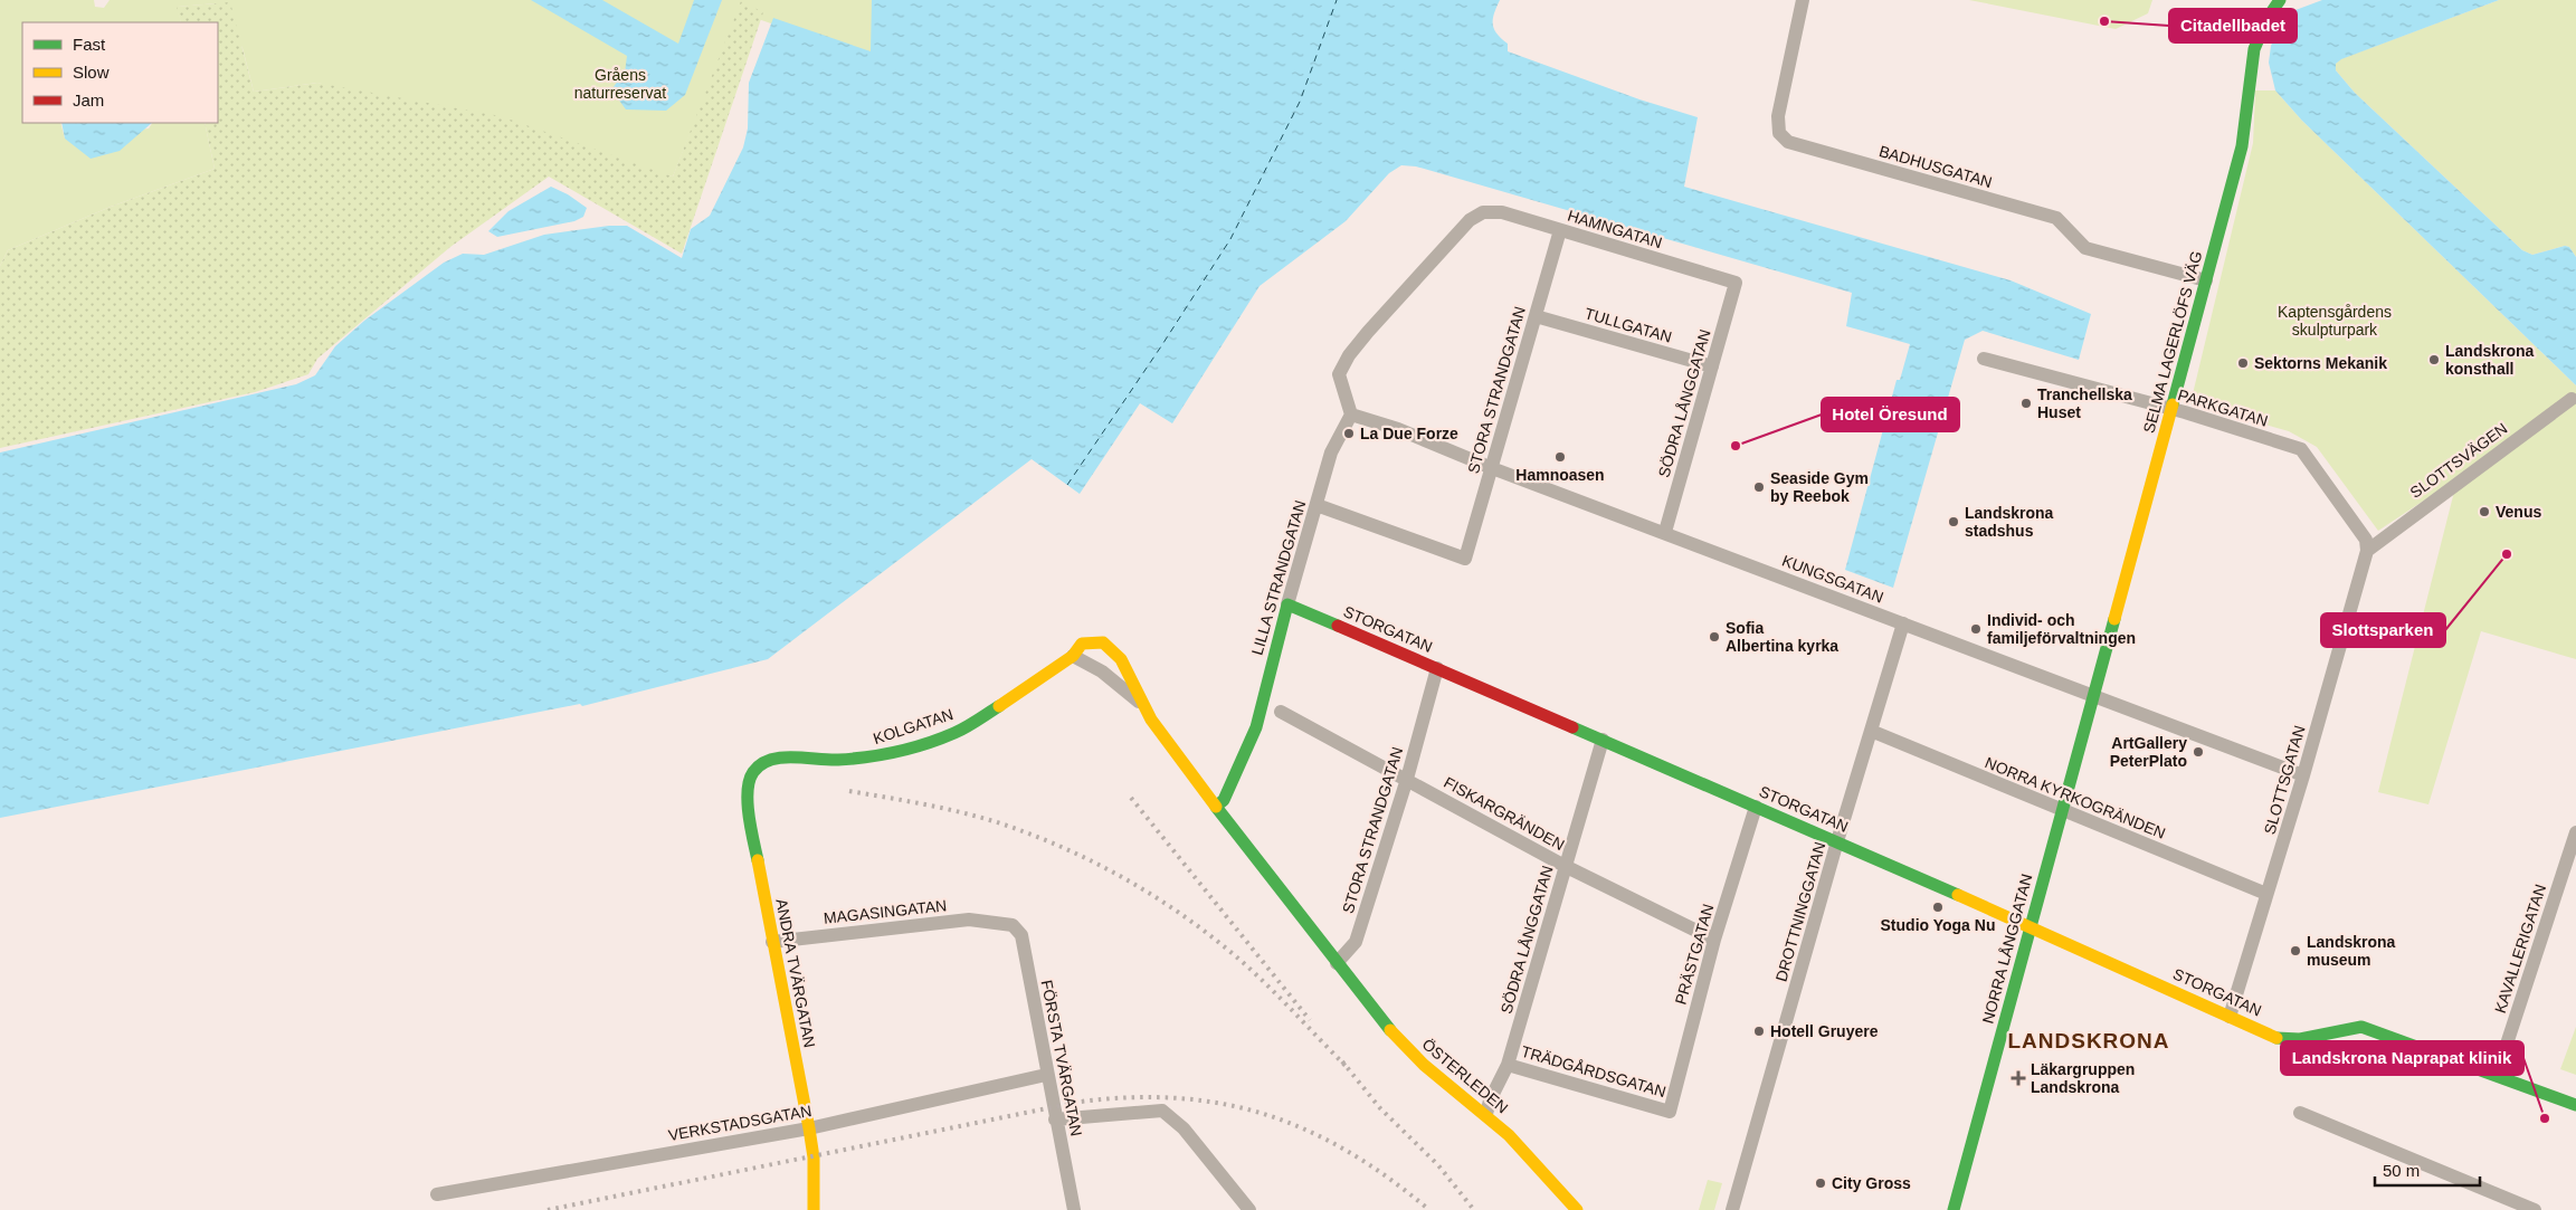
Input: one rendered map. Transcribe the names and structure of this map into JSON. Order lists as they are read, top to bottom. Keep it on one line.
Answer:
{"streets":{"street":["BADHUSGATAN","HAMNGATAN","TULLGATAN","SELMA LAGERLÖFS VÄG","STORA STRANDGATAN","SÖDRA LÅNGGATAN","PARKGATAN","SLOTTSVÄGEN","LILLA STRANDGATAN","KUNGSGATAN","STORGATAN","KOLGATAN","SLOTTSGATAN","NORRA KYRKOGRÄNDEN","FISKARGRÄNDEN","MAGASINGATAN","DROTTNINGGATAN","NORRA LÅNGGATAN","KAVALLERIGATAN","PRÄSTGATAN","ANDRA TVÄRGATAN","FÖRSTA TVÄRGATAN","TRÄDGÅRDSGATAN","ÖSTERLEDEN","VERKSTADSGATAN"]},"crossings":[["BADHUSGATAN","SELMA LAGERLÖFS VÄG"],["HAMNGATAN","STORA STRANDGATAN"],["HAMNGATAN","SÖDRA LÅNGGATAN"],["HAMNGATAN","LILLA STRANDGATAN"],["HAMNGATAN","KUNGSGATAN"],["TULLGATAN","STORA STRANDGATAN"],["TULLGATAN","SÖDRA LÅNGGATAN"],["SELMA LAGERLÖFS VÄG","PARKGATAN"],["SELMA LAGERLÖFS VÄG","KUNGSGATAN"],["SELMA LAGERLÖFS VÄG","NORRA LÅNGGATAN"],["STORA STRANDGATAN","LILLA STRANDGATAN"],["STORA STRANDGATAN","KUNGSGATAN"],["STORA STRANDGATAN","STORGATAN"],["STORA STRANDGATAN","FISKARGRÄNDEN"],["STORA STRANDGATAN","ÖSTERLEDEN"],["SÖDRA LÅNGGATAN","KUNGSGATAN"],["SÖDRA LÅNGGATAN","STORGATAN"],["SÖDRA LÅNGGATAN","FISKARGRÄNDEN"],["SÖDRA LÅNGGATAN","TRÄDGÅRDSGATAN"],["SÖDRA LÅNGGATAN","ÖSTERLEDEN"],["PARKGATAN","SLOTTSVÄGEN"],["PARKGATAN","SLOTTSGATAN"],["SLOTTSVÄGEN","SLOTTSGATAN"],["LILLA STRANDGATAN","KUNGSGATAN"],["LILLA STRANDGATAN","STORGATAN"],["LILLA STRANDGATAN","KOLGATAN"],["KUNGSGATAN","SLOTTSGATAN"],["KUNGSGATAN","DROTTNINGGATAN"],["KUNGSGATAN","NORRA LÅNGGATAN"],["STORGATAN","SLOTTSGATAN"],["STORGATAN","DROTTNINGGATAN"],["STORGATAN","NORRA LÅNGGATAN"],["STORGATAN","KAVALLERIGATAN"],["STORGATAN","PRÄSTGATAN"],["KOLGATAN","ANDRA TVÄRGATAN"],["SLOTTSGATAN","NORRA KYRKOGRÄNDEN"],["NORRA KYRKOGRÄNDEN","DROTTNINGGATAN"],["NORRA KYRKOGRÄNDEN","NORRA LÅNGGATAN"],["FISKARGRÄNDEN","PRÄSTGATAN"],["MAGASINGATAN","ANDRA TVÄRGATAN"],["MAGASINGATAN","FÖRSTA TVÄRGATAN"],["PRÄSTGATAN","TRÄDGÅRDSGATAN"],["ANDRA TVÄRGATAN","VERKSTADSGATAN"],["FÖRSTA TVÄRGATAN","VERKSTADSGATAN"]],"districts":["LANDSKRONA"],"parks":["Gråens naturreservat","Kaptensgårdens skulpturpark"],"places":{"other":["Citadellbadet","Landskrona konsthall","Sektorns Mekanik","Tranchellska Huset","La Due Forze","Hotel Öresund","Hamnoasen","Seaside Gym by Reebok","Venus","Landskrona stadshus","Slottsparken","Individ- och familjeförvaltningen","Sofia Albertina kyrka","ArtGallery PeterPlato","Studio Yoga Nu","Landskrona museum","Hotell Gruyere","Landskrona Naprapat klinik","City Gross"],"health":["Läkargruppen Landskrona"]},"legend":["Fast","Slow","Jam"],"scale_bar":"50 m"}
